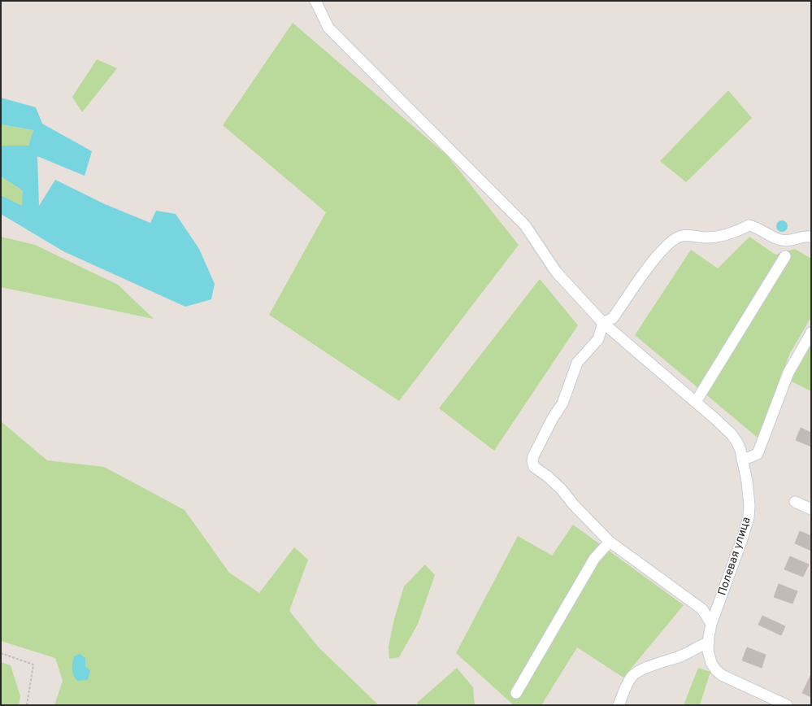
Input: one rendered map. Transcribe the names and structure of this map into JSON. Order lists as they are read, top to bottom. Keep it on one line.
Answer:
{"streets":{"street":["Полевая улица"]}}
